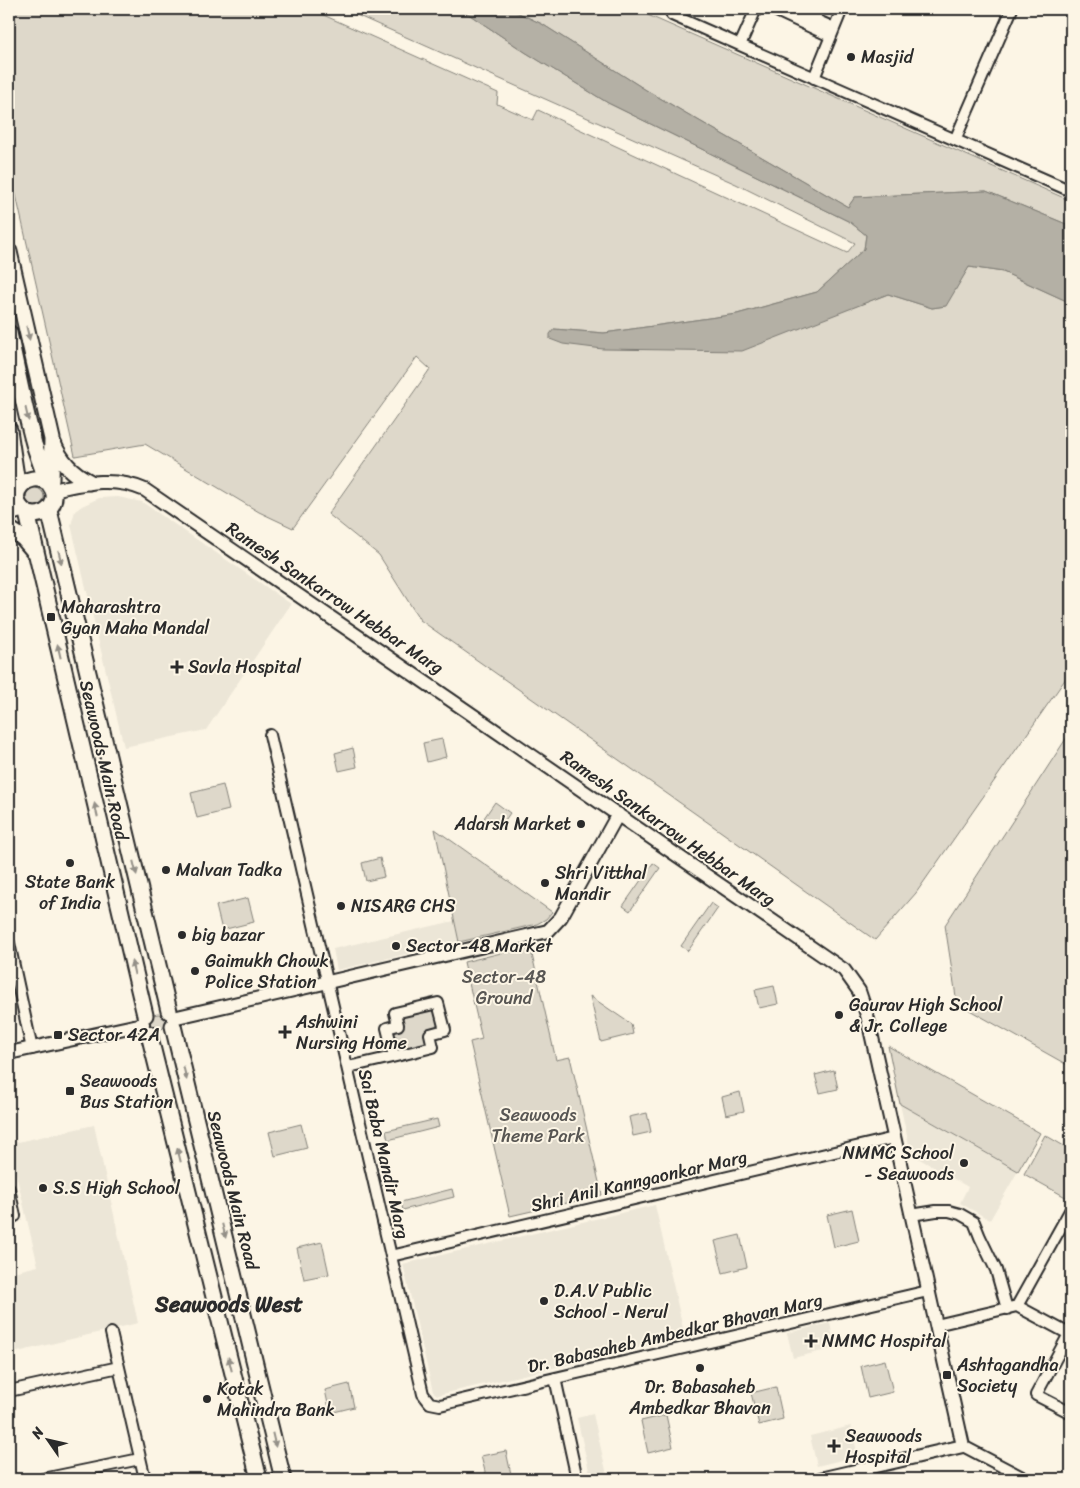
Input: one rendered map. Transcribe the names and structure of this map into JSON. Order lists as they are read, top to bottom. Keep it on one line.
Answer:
{"streets":{"main road":["Seawoods Main Road"],"street":["Ramesh Sankarrow Hebbar Marg","Sai Baba Mandir Marg","Shri Anil Kanngaonkar Marg","Dr. Babasaheb Ambedkar Bhavan Marg"]},"crossings":[["Ramesh Sankarrow Hebbar Marg","Seawoods Main Road"],["Ramesh Sankarrow Hebbar Marg","Shri Anil Kanngaonkar Marg"],["Ramesh Sankarrow Hebbar Marg","Dr. Babasaheb Ambedkar Bhavan Marg"],["Sai Baba Mandir Marg","Shri Anil Kanngaonkar Marg"],["Sai Baba Mandir Marg","Dr. Babasaheb Ambedkar Bhavan Marg"]],"districts":["Seawoods West"],"parks":["Sector-48 Ground","Seawoods Theme Park"],"places":{"other":["Masjid","Adarsh Market","State Bank of India","Malvan Tadka","Shri Vitthal Mandir","NISARG CHS","big bazar","Sector-48 Market","Gaimukh Chowk Police Station","Gaurav High School & Jr. College","NMMC School - Seawoods","S.S High School","D.A.V Public School - Nerul","Dr. Babasaheb Ambedkar Bhavan","Kotak Mahindra Bank"],"transit":["Maharashtra Gyan Maha Mandal","Sector 42A","Seawoods Bus Station","Ashtagandha Society"],"health":["Savla Hospital","Ashwini Nursing Home","NMMC Hospital","Seawoods Hospital"]},"north":"top left"}
